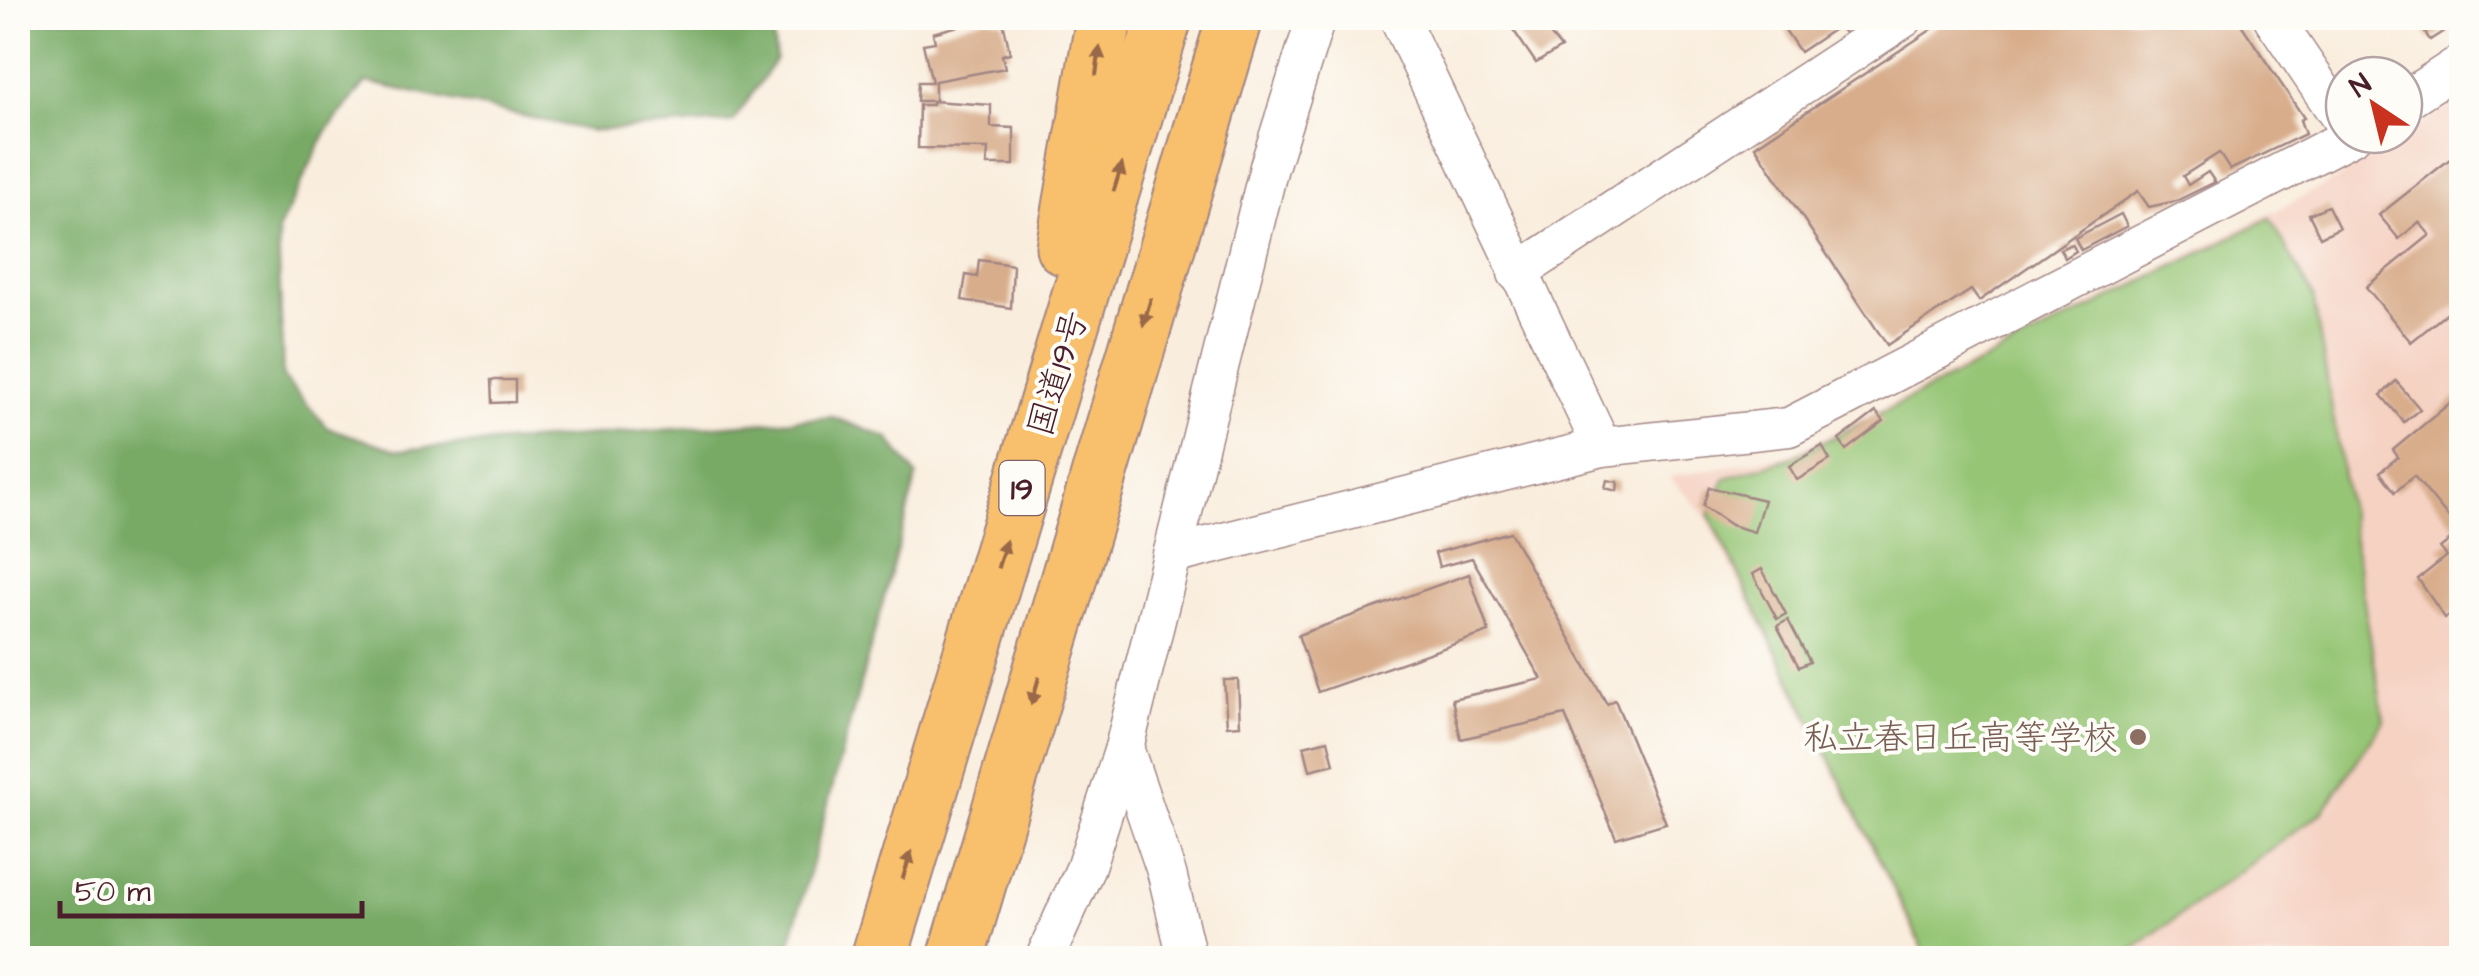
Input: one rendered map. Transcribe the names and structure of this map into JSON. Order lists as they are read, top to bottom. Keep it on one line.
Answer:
{"streets":{"highway":["国道19号","19"]},"places":["私立春日丘高等学校"],"scale_bar":"50 m","north":"top left"}
